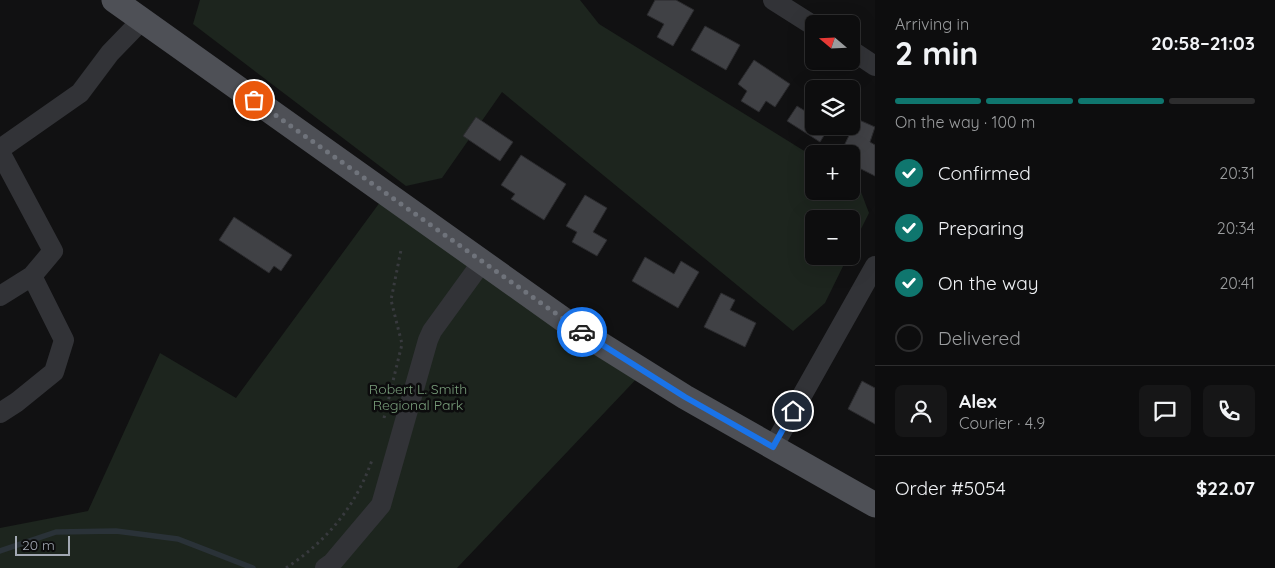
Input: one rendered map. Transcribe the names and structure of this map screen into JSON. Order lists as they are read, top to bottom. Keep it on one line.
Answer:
{"parks":["Robert L. Smith Regional Park"],"scale_bar":"20 m","north":"left","page":{"heading":["2 min","Arriving in","20:58–21:03"],"panel":["Alex","Courier · 4.9","Order #5054","$22.07"],"map_buttons":["+","−"],"bar":"On the way · 100 m","list":[["Confirmed","20:31"],["Preparing","20:34"],["On the way","20:41"],"Delivered"],"scale":"20 m"}}
